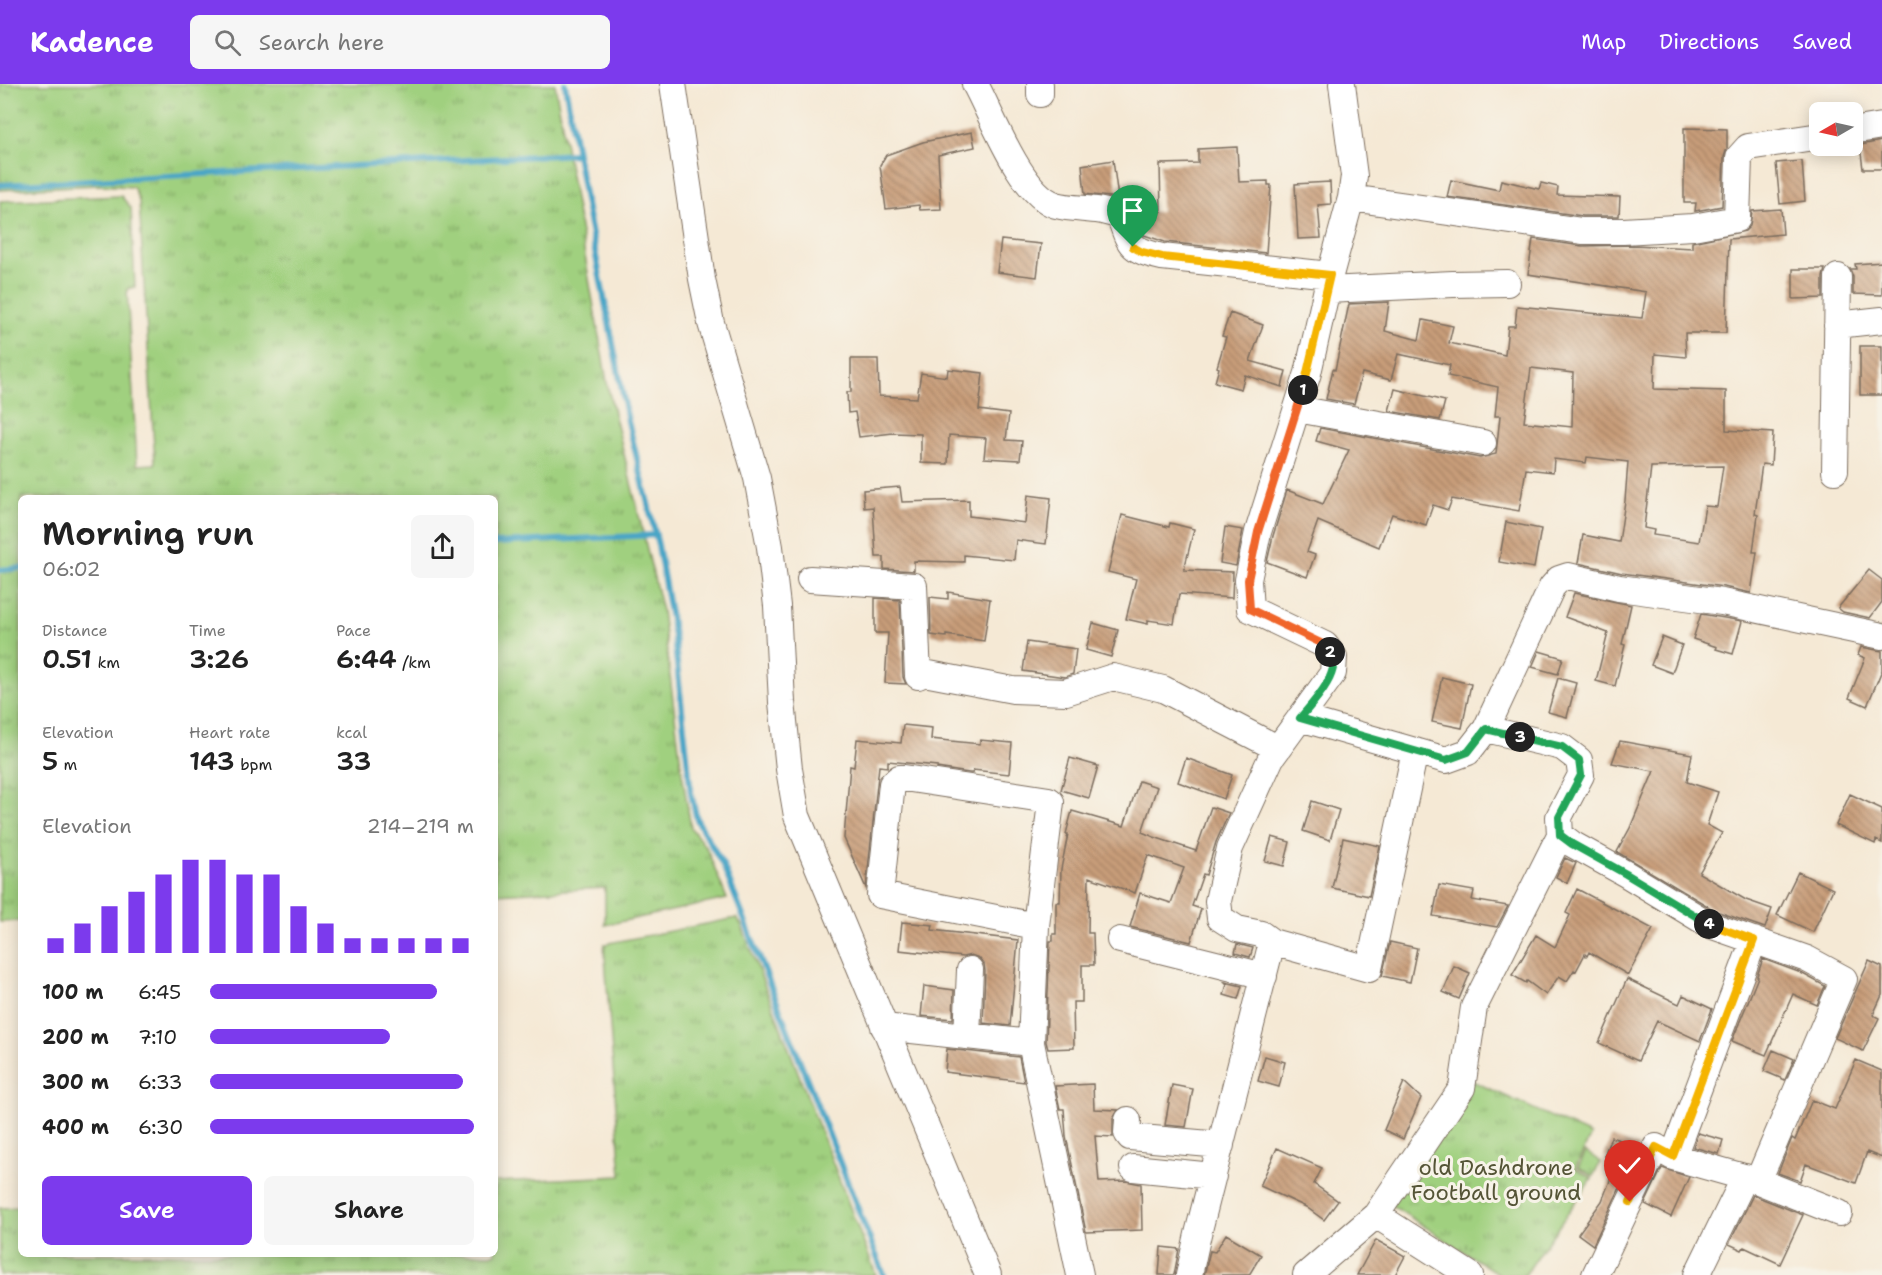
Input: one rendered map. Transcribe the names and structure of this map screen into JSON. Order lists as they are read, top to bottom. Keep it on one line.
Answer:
{"parks":["old Dashdrone Football ground"],"north":"left","page":{"header":"Kadence","search":"Search here","nav":["Map","Directions","Saved"],"pins":["1","2","3","4"],"heading":["Morning run","06:02"],"stats":[["Distance","0.51 km"],["Time","3:26"],["Pace","6:44 /km"],["Elevation","5 m"],["Heart rate","143 bpm"],["kcal","33"]],"chart":["Elevation","214–219 m"],"list":[{"name":"100 m","note":"6:45"},{"name":"200 m","note":"7:10"},{"name":"300 m","note":"6:33"},{"name":"400 m","note":"6:30"}],"buttons":["Save","Share"]}}
